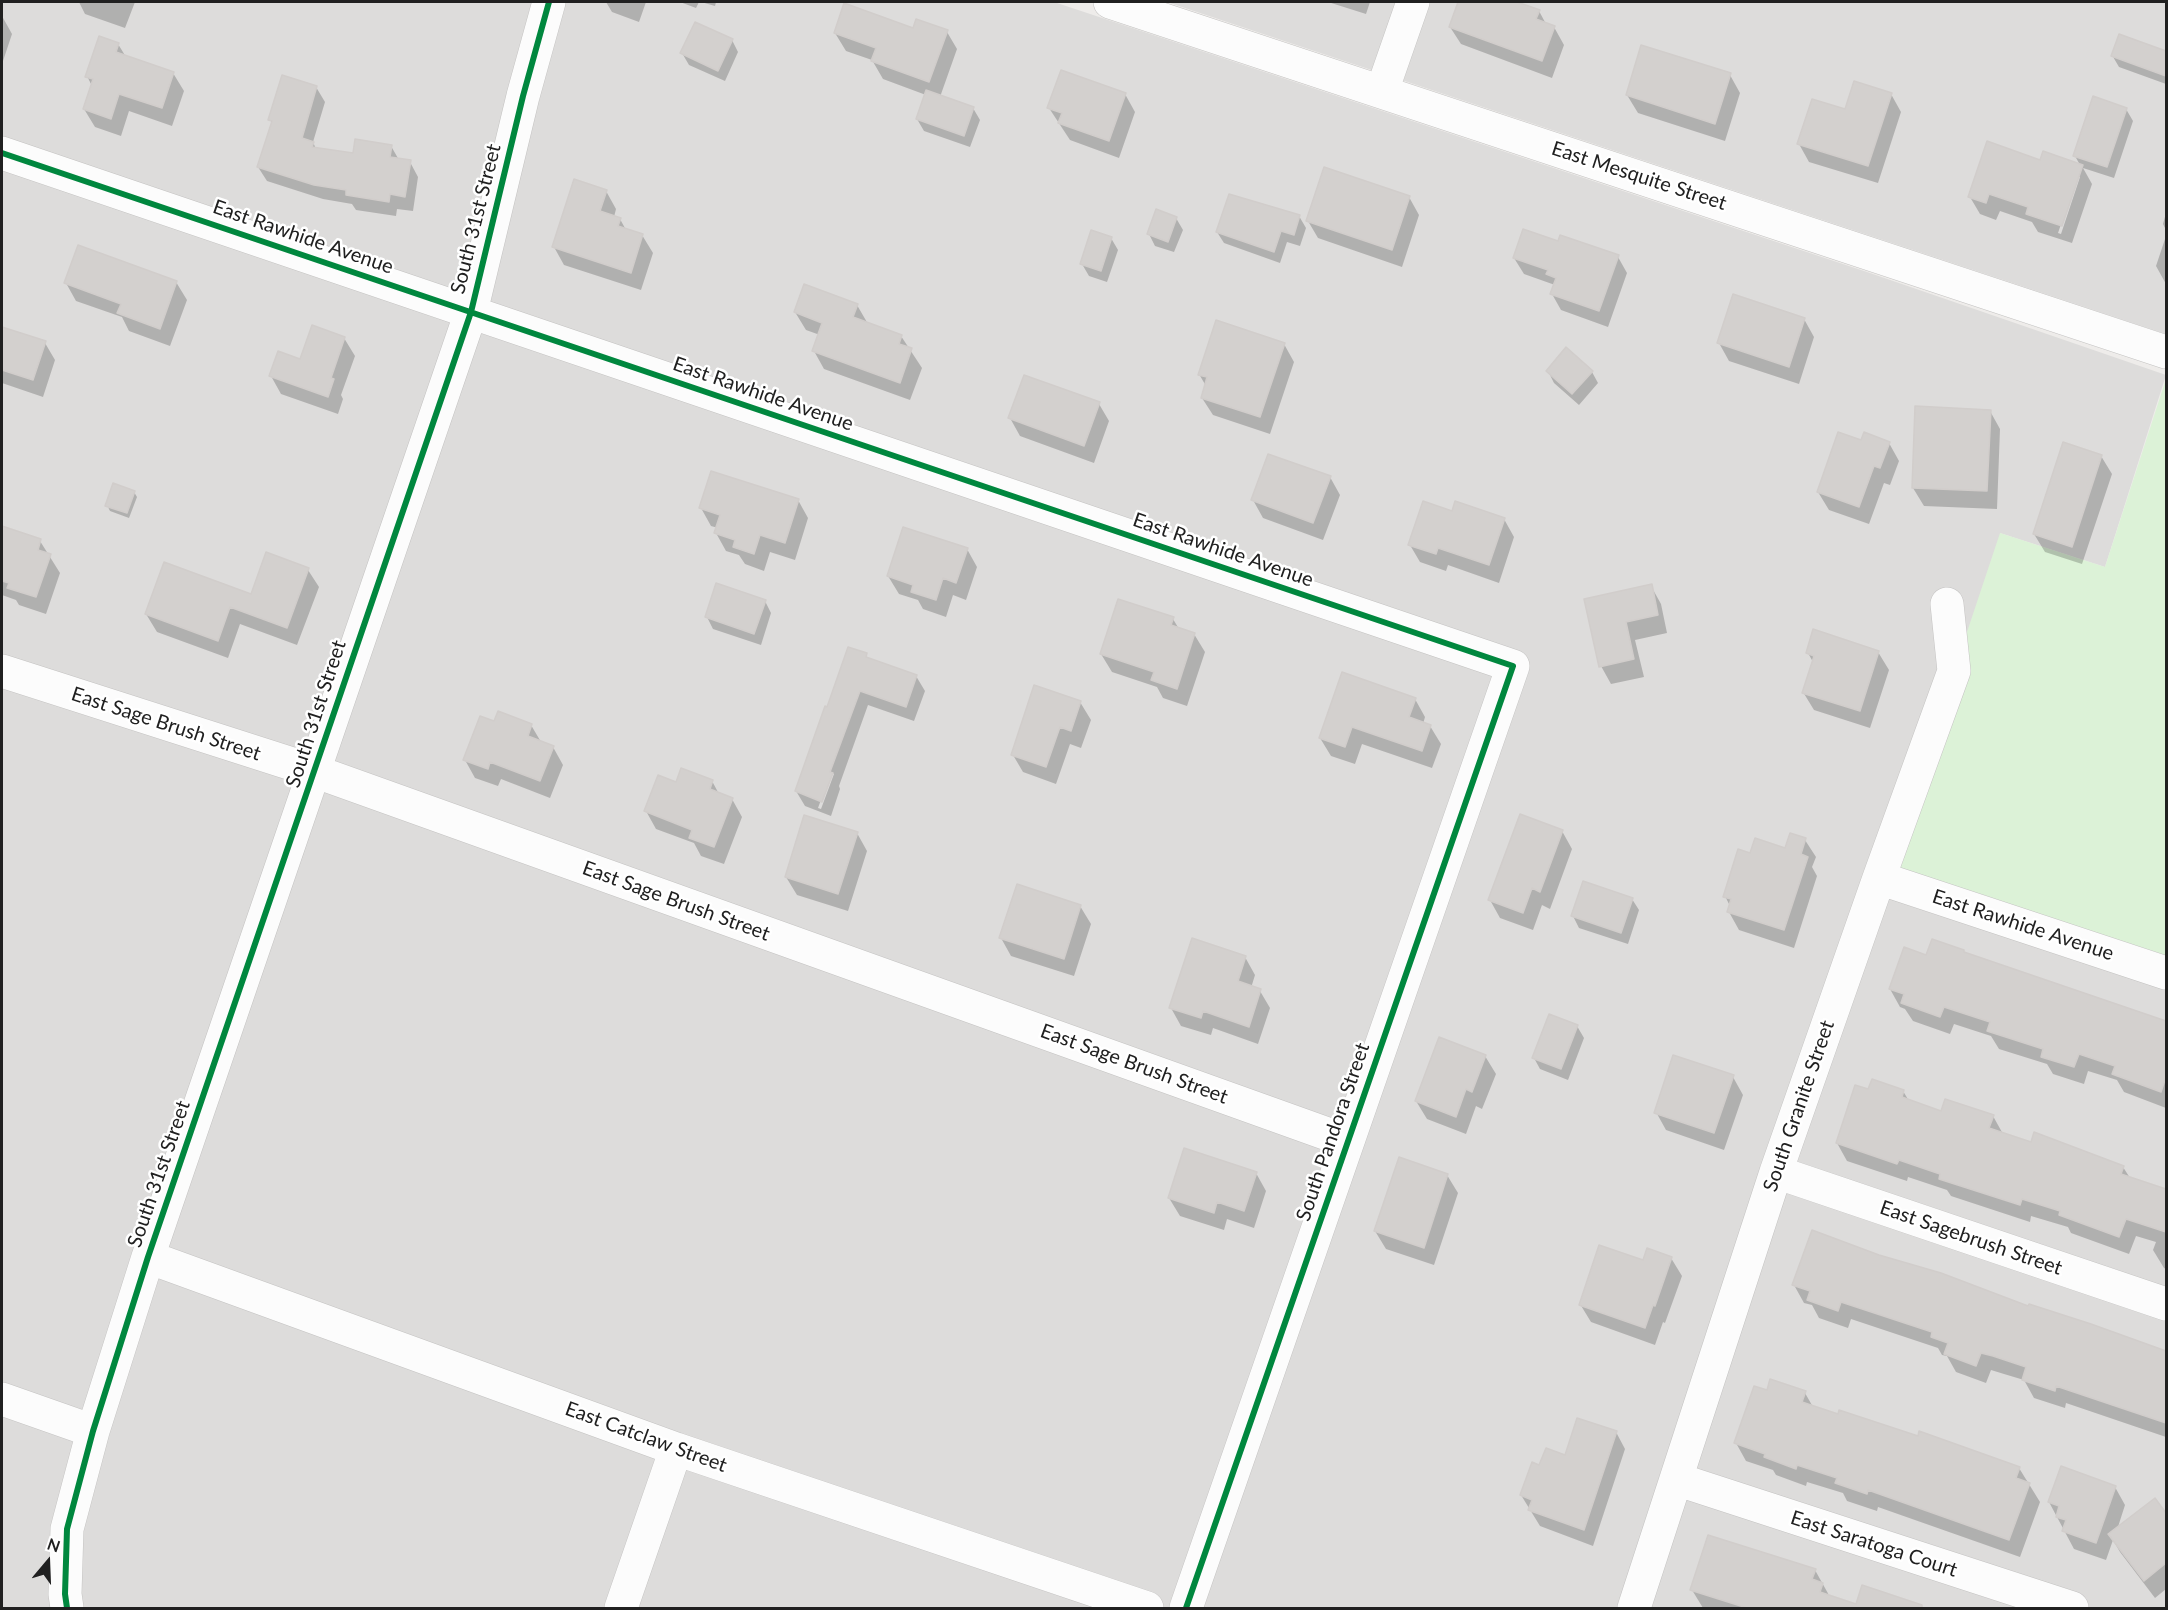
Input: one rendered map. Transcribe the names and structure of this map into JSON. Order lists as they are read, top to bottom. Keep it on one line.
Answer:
{"streets":{"street":["East Mesquite Street","South 31st Street","East Rawhide Avenue","East Sage Brush Street","South Granite Street","South Pandora Street","East Sagebrush Street","East Catclaw Street","East Saratoga Court"]},"crossings":[["South 31st Street","East Rawhide Avenue"],["South 31st Street","East Sage Brush Street"],["South 31st Street","East Catclaw Street"],["East Rawhide Avenue","South Granite Street"],["East Rawhide Avenue","South Pandora Street"],["East Sage Brush Street","South Pandora Street"],["South Granite Street","East Sagebrush Street"],["South Granite Street","East Saratoga Court"]],"north":"top"}
